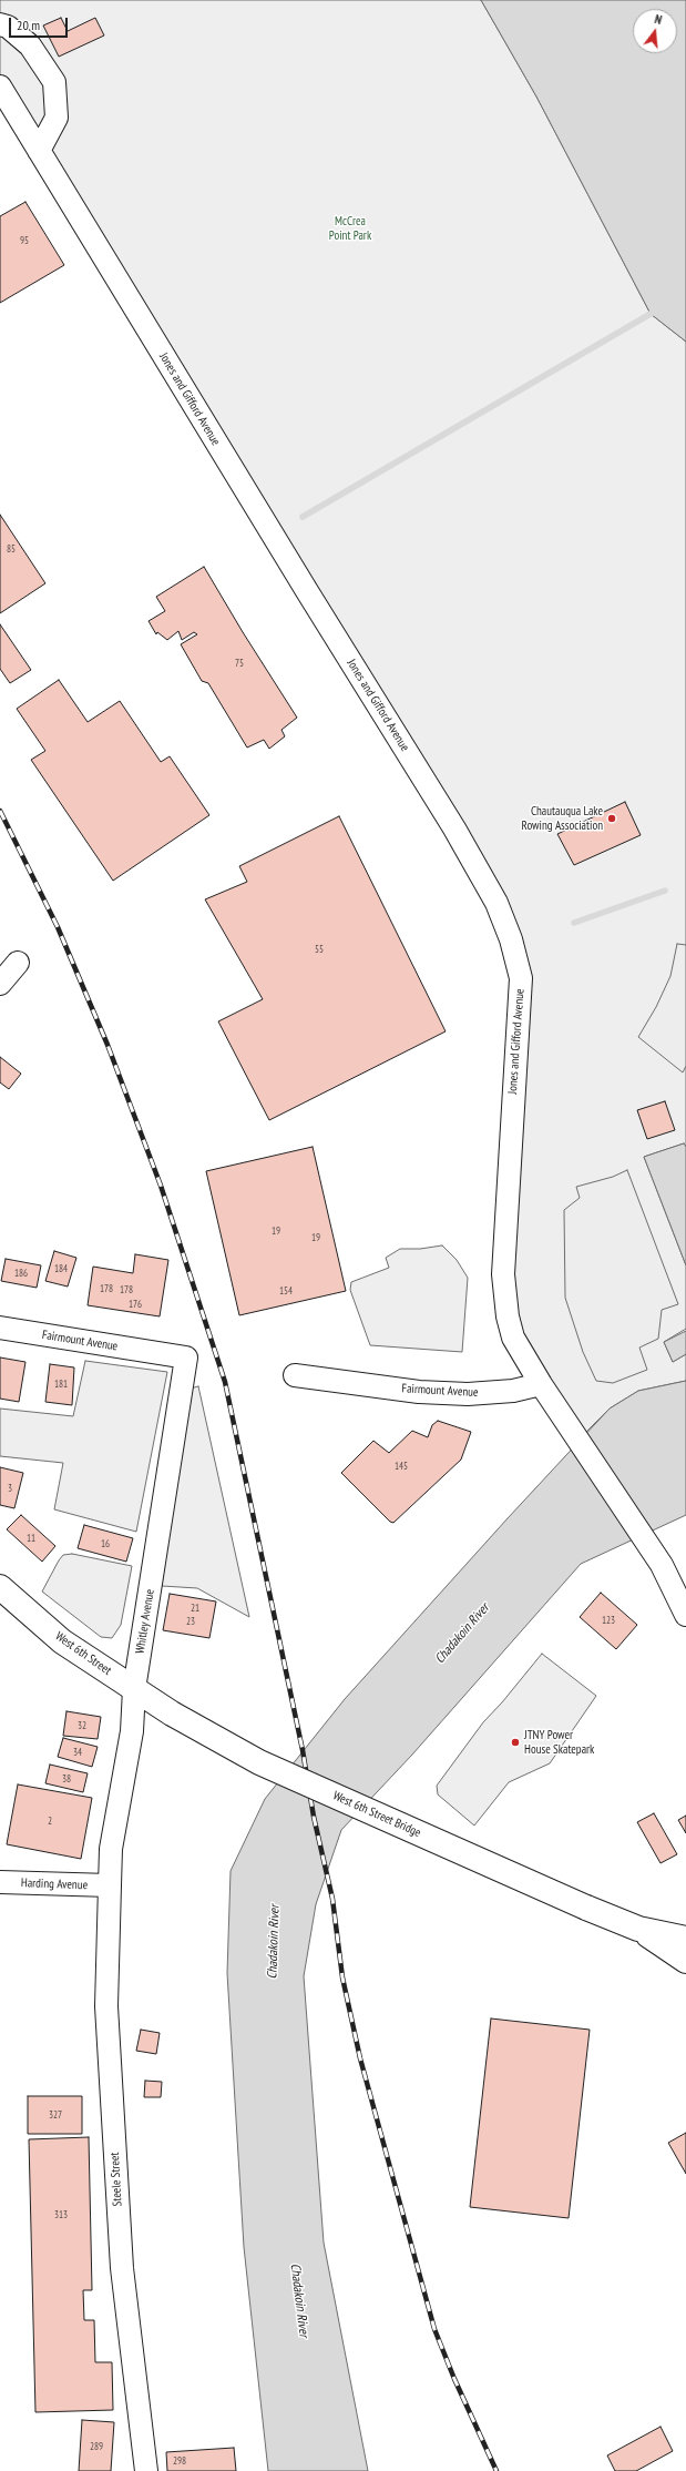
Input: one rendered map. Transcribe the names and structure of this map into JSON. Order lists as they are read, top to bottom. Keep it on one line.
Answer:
{"streets":{"main road":["West 6th Street","West 6th Street Bridge"],"street":["Jones and Gifford Avenue","Fairmount Avenue","Whitley Avenue","Harding Avenue","Steele Street"]},"crossings":[["Jones and Gifford Avenue","Fairmount Avenue"],["Fairmount Avenue","Whitley Avenue"],["Whitley Avenue","West 6th Street"],["Whitley Avenue","Harding Avenue"],["Whitley Avenue","Steele Street"],["West 6th Street","West 6th Street Bridge"],["Harding Avenue","Steele Street"]],"water":["Chadakoin River"],"parks":["McCrea Point Park"],"places":["Chautauqua Lake Rowing Association","JTNY Power House Skatepark"],"house_numbers":["95","85","75","55","19","19","184","186","178","178","154","176","181","145","3","11","16","21","123","23","32","34","38","2","327","313","289","298"],"scale_bar":"20 m","north":"top"}
